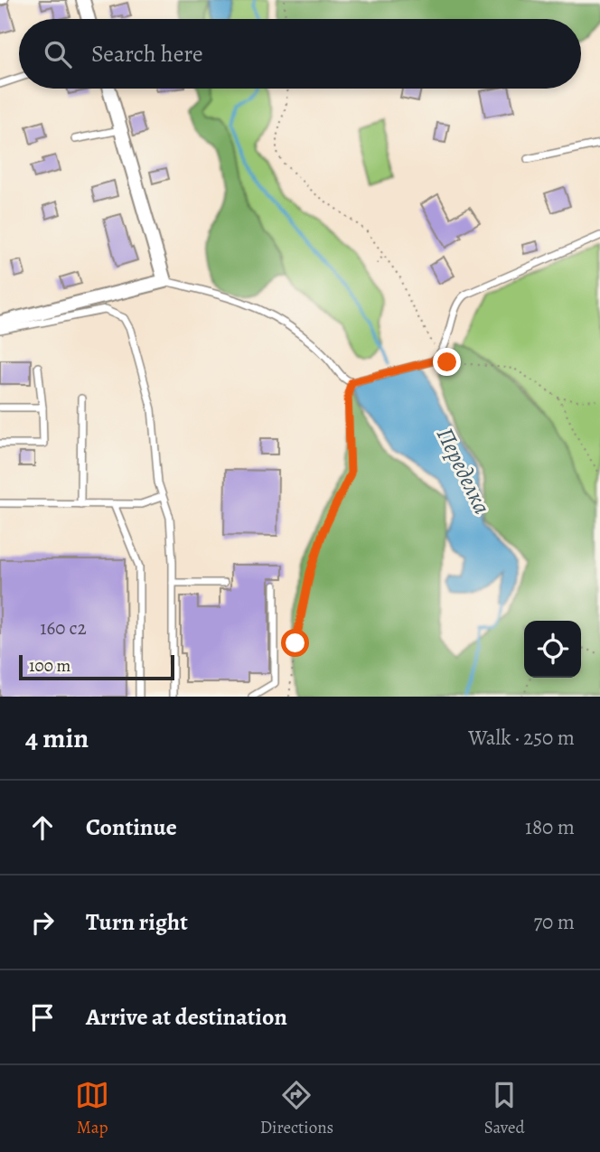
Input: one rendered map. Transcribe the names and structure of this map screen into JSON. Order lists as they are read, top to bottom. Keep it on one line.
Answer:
{"water":["Переделка"],"house_numbers":["160 с2"],"scale_bar":"100 m","page":{"search":"Search here","scale":"100 m","heading":["4 min","Walk · 250 m"],"list":[["Continue","180 m"],["Turn right","70 m"],"Arrive at destination"],"nav":["Map","Directions","Saved"]}}
